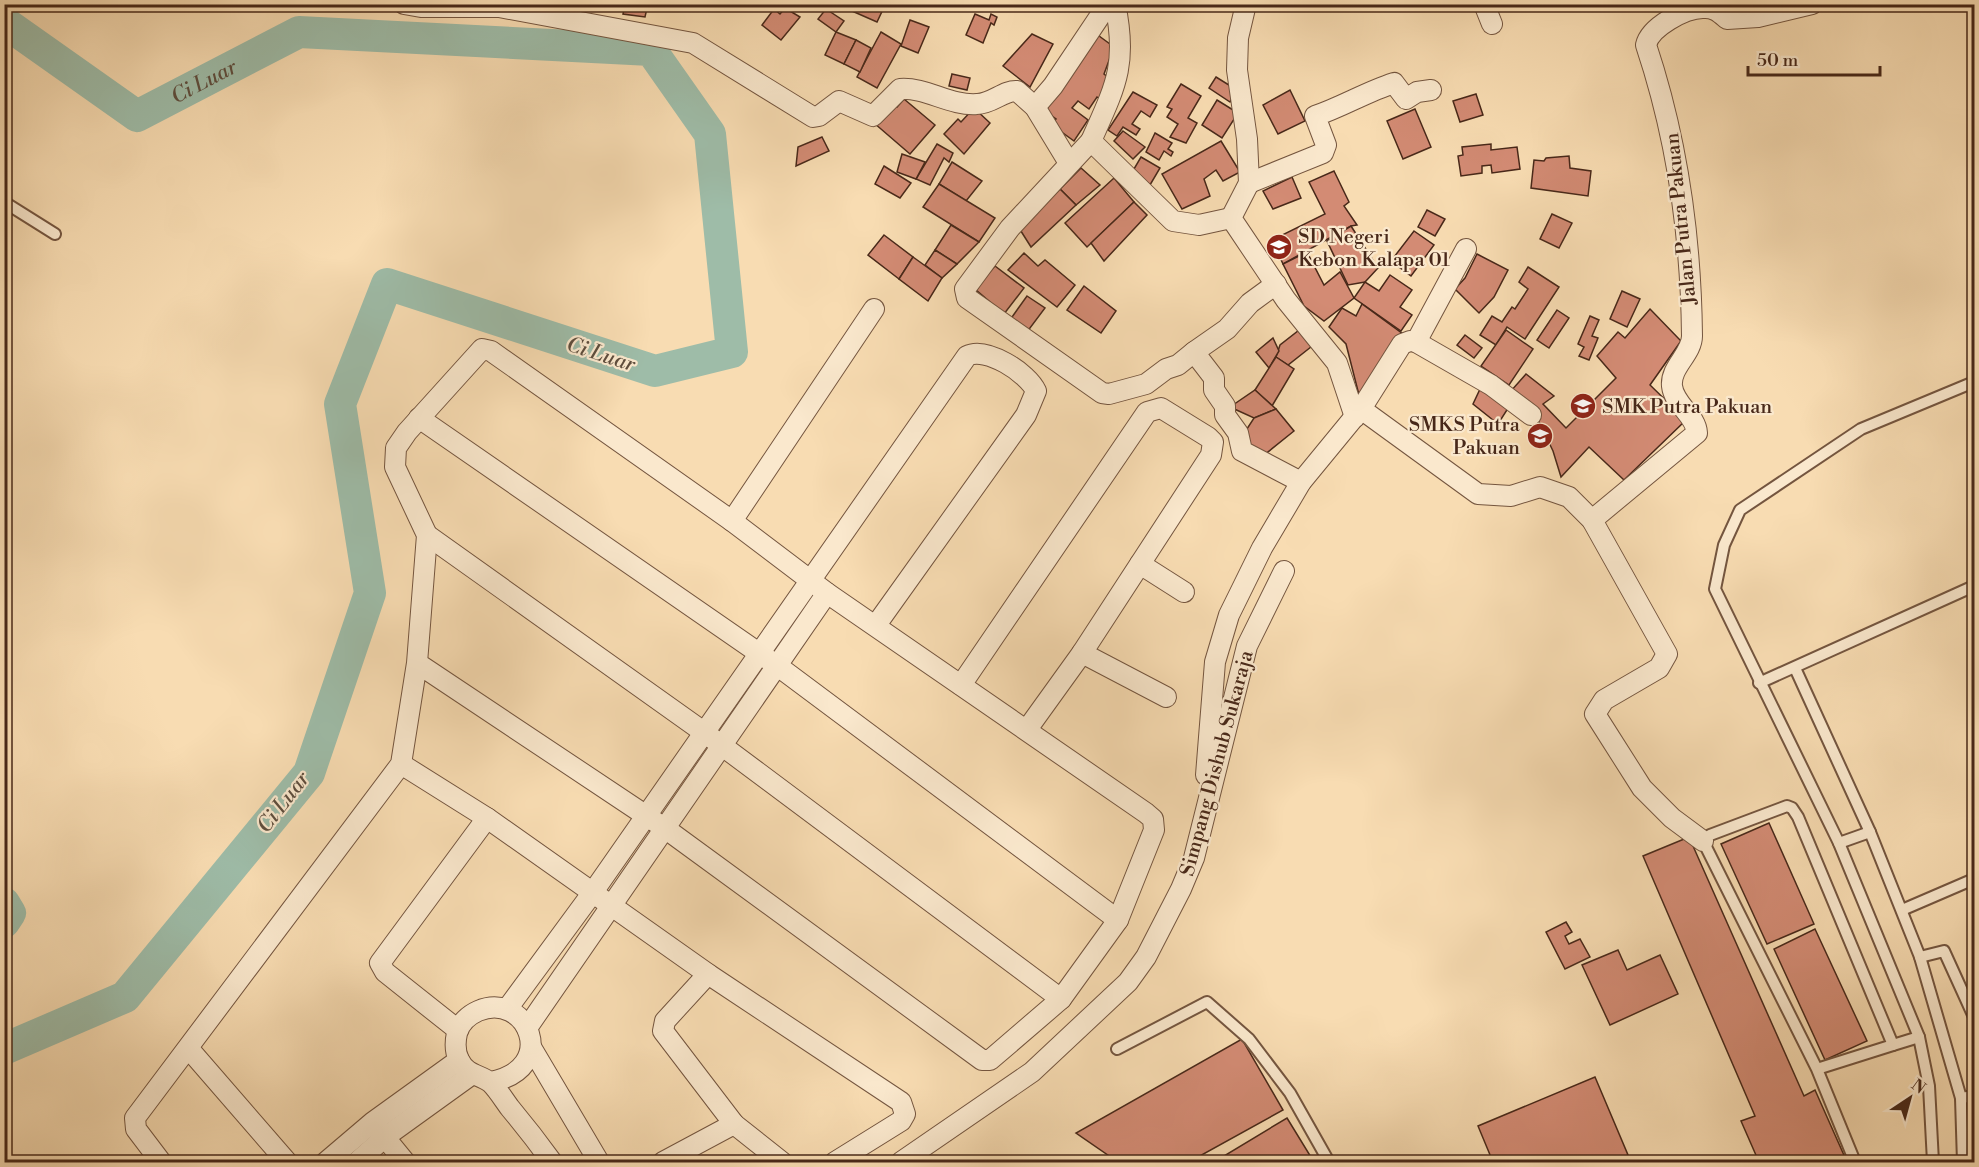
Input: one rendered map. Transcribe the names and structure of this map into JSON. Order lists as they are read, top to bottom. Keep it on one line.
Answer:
{"streets":{"street":["Jalan Putra Pakuan","Simpang Dishub Sukaraja"]},"water":["Ci Luar"],"places":{"school or university":["SD Negeri Kebon Kalapa 01","SMK Putra Pakuan","SMKS Putra Pakuan"]},"scale_bar":"50 m","north":"top right"}
